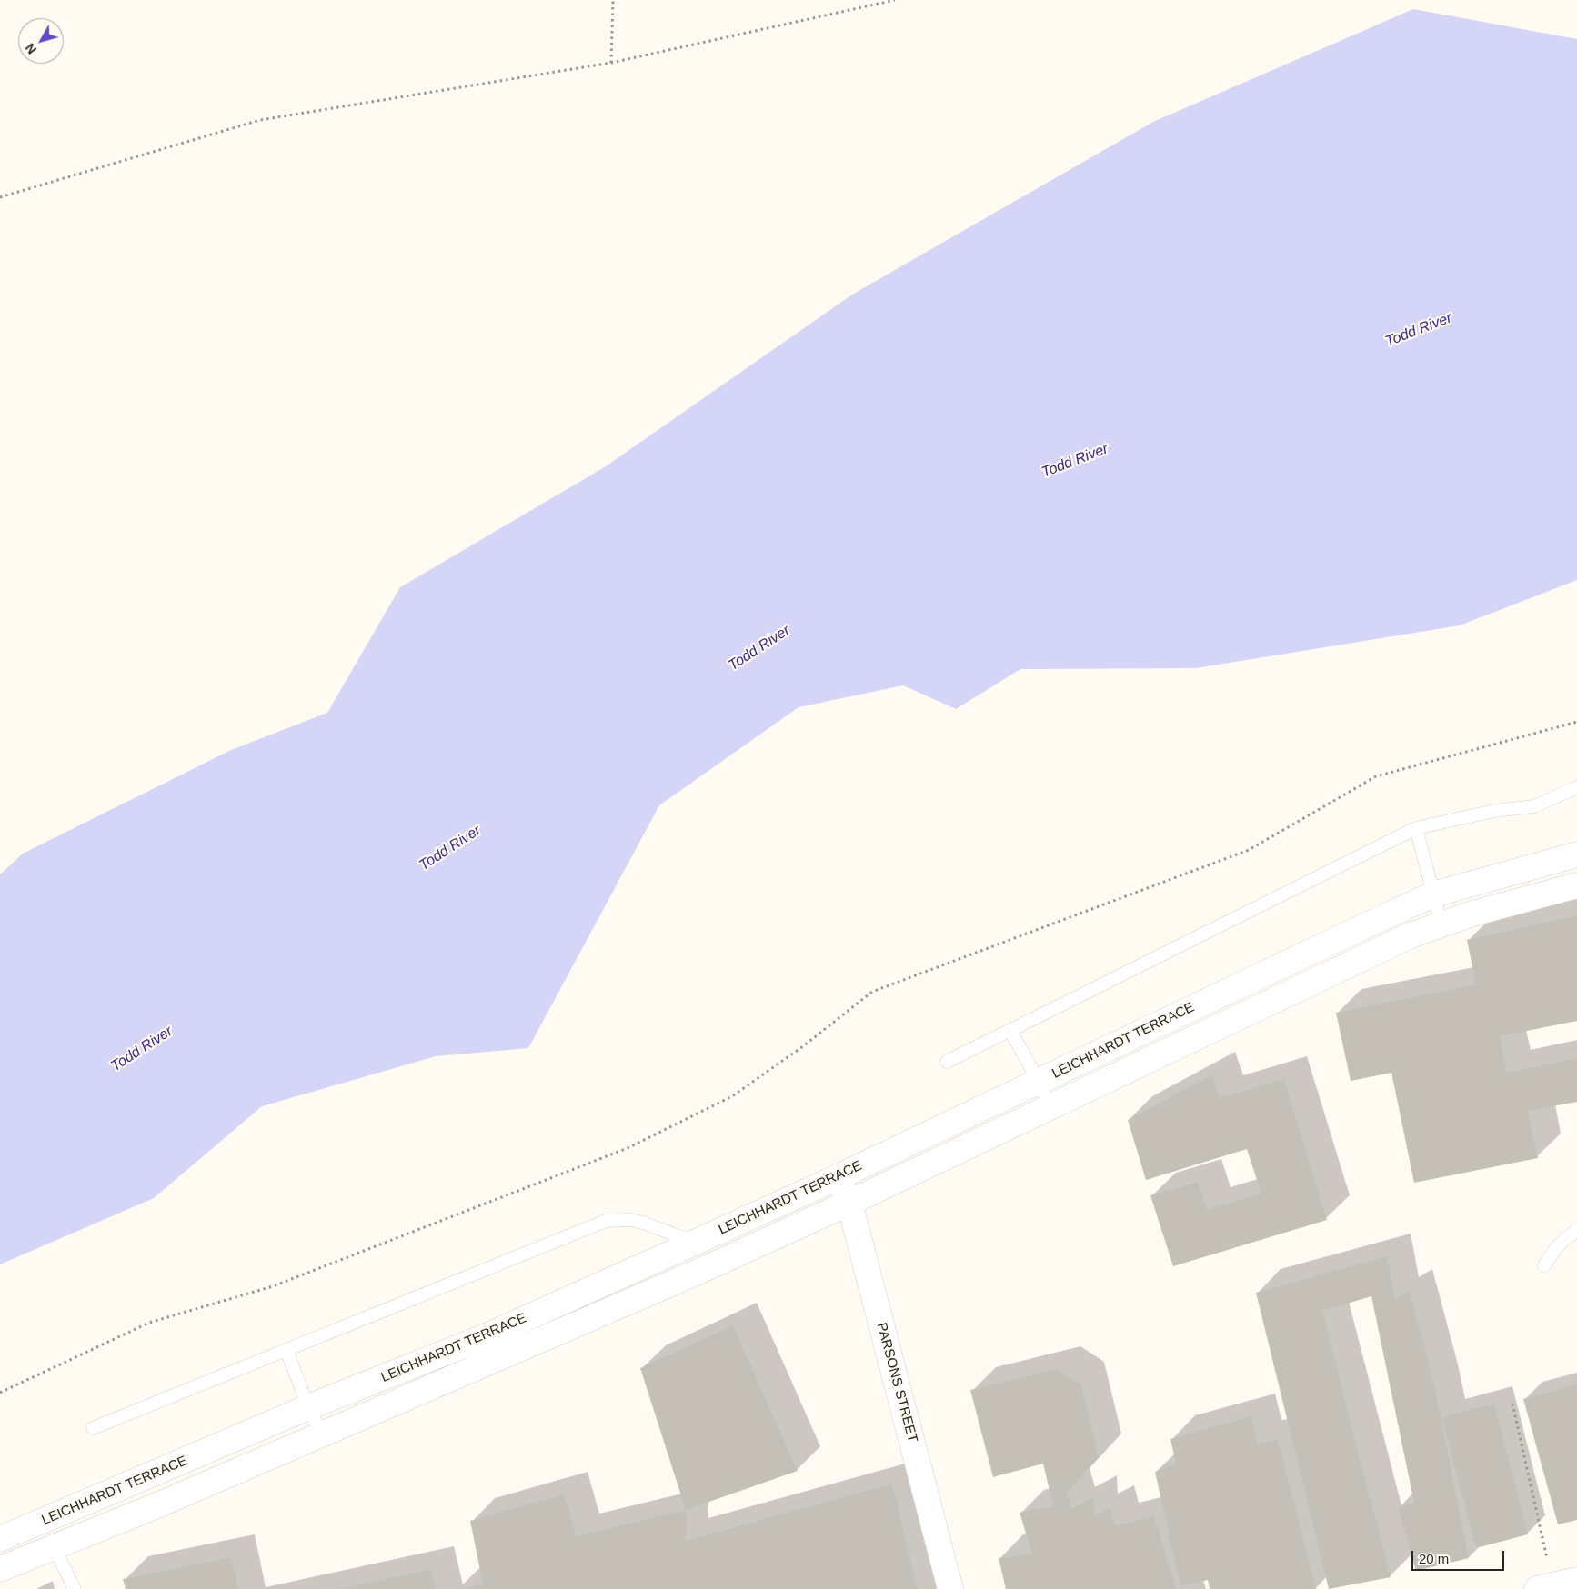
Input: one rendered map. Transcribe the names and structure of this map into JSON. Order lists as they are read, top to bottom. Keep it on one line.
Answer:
{"streets":{"street":["LEICHHARDT TERRACE","PARSONS STREET"]},"crossings":[["LEICHHARDT TERRACE","PARSONS STREET"]],"water":["Todd River"],"scale_bar":"20 m","north":"bottom left"}
